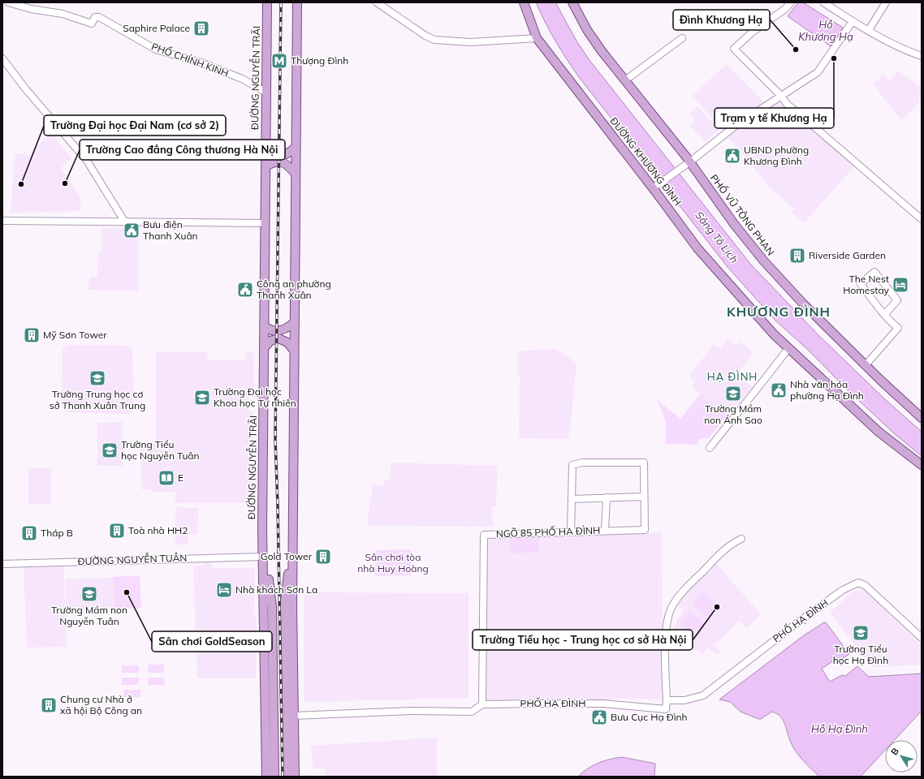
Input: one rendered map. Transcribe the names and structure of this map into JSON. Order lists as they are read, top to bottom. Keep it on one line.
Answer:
{"streets":{"main road":["ĐƯỜNG NGUYỄN TRÃI","ĐƯỜNG KHƯƠNG ĐÌNH","PHỐ VŨ TÔNG PHAN"],"street":["PHỐ CHÍNH KINH","NGÕ 85 PHỐ HẠ ĐÌNH","ĐƯỜNG NGUYỄN TUÂN","PHỐ HẠ ĐÌNH"]},"crossings":[["PHỐ CHÍNH KINH","ĐƯỜNG NGUYỄN TRÃI"],["ĐƯỜNG NGUYỄN TRÃI","ĐƯỜNG NGUYỄN TUÂN"],["NGÕ 85 PHỐ HẠ ĐÌNH","PHỐ HẠ ĐÌNH"]],"districts":["KHƯƠNG ĐÌNH","HẠ ĐÌNH"],"water":["Hồ Khương Hạ","Sông Tô Lịch","Hồ Hạ Đình"],"parks":["Sân chơi tòa nhà Huy Hoàng"],"places":{"building":["Saphire Palace","Riverside Garden","Mỹ Sơn Tower","Toà nhà HH2","Tháp B","Gold Tower","Chung cư Nhà ở xã hội Bộ Công an"],"other":["Đình Khương Hạ","Trạm y tế Khương Hạ","Trường Cao đẳng Công thương Hà Nội","Trường Đại học Đại Nam (cơ sở 2)","Sân chơi GoldSeason","Trường Tiểu học - Trung học cơ sở Hà Nội"],"metro station":["Thượng Đình"],"public building":["UBND phường Khương Đình","Bưu điện Thanh Xuân","Công an phường Thanh Xuân","Nhà văn hóa phường Hạ Đình","Bưu Cục Hạ Đình"],"hotel":["The Nest Homestay","Nhà khách Sơn La"],"school or university":["Trường Trung học cơ sở Thanh Xuân Trung","Trường Mầm non Ánh Sao","Trường Đại học Khoa học Tự nhiên","Trường Tiểu học Nguyễn Tuân","Trường Mầm non Nguyễn Tuân","Trường Tiểu học Hạ Đình"],"library":["E"]},"north":"top left"}
